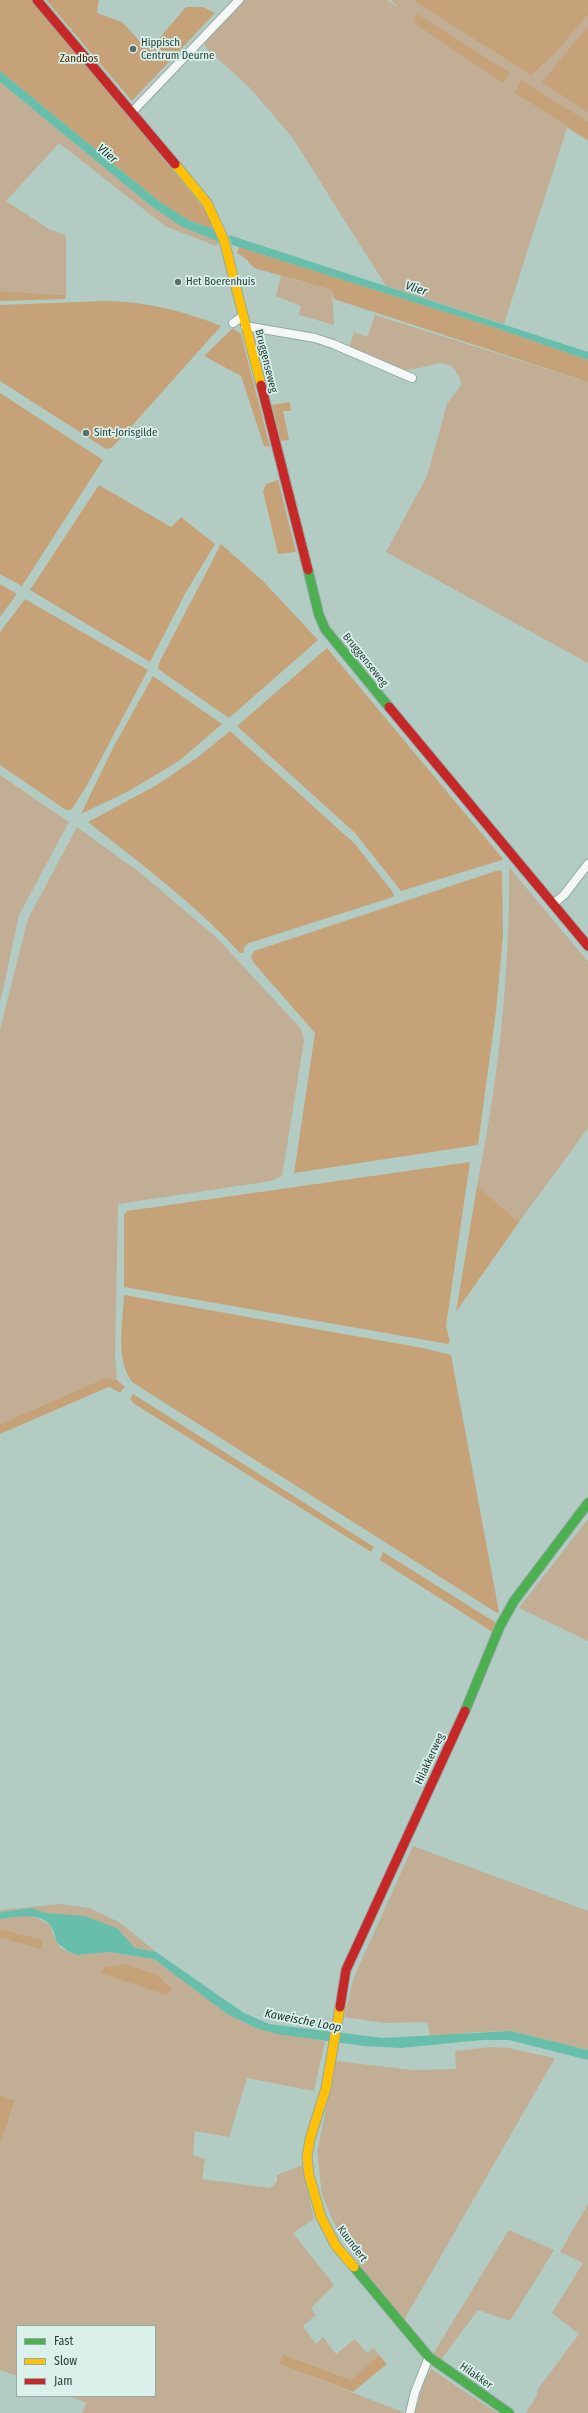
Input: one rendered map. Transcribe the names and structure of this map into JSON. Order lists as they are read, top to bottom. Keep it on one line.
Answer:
{"streets":{"street":["Bruggenseweg","Hilakkerweg","Kuundert","Hilakker"]},"crossings":[["Hilakkerweg","Kuundert"],["Kuundert","Hilakker"]],"water":["Vlier","Kaweische Loop"],"parks":["Zandbos"],"places":["Hippisch Centrum Deurne","Het Boerenhuis","Sint-Jorisgilde"],"legend":["Fast","Slow","Jam"]}
